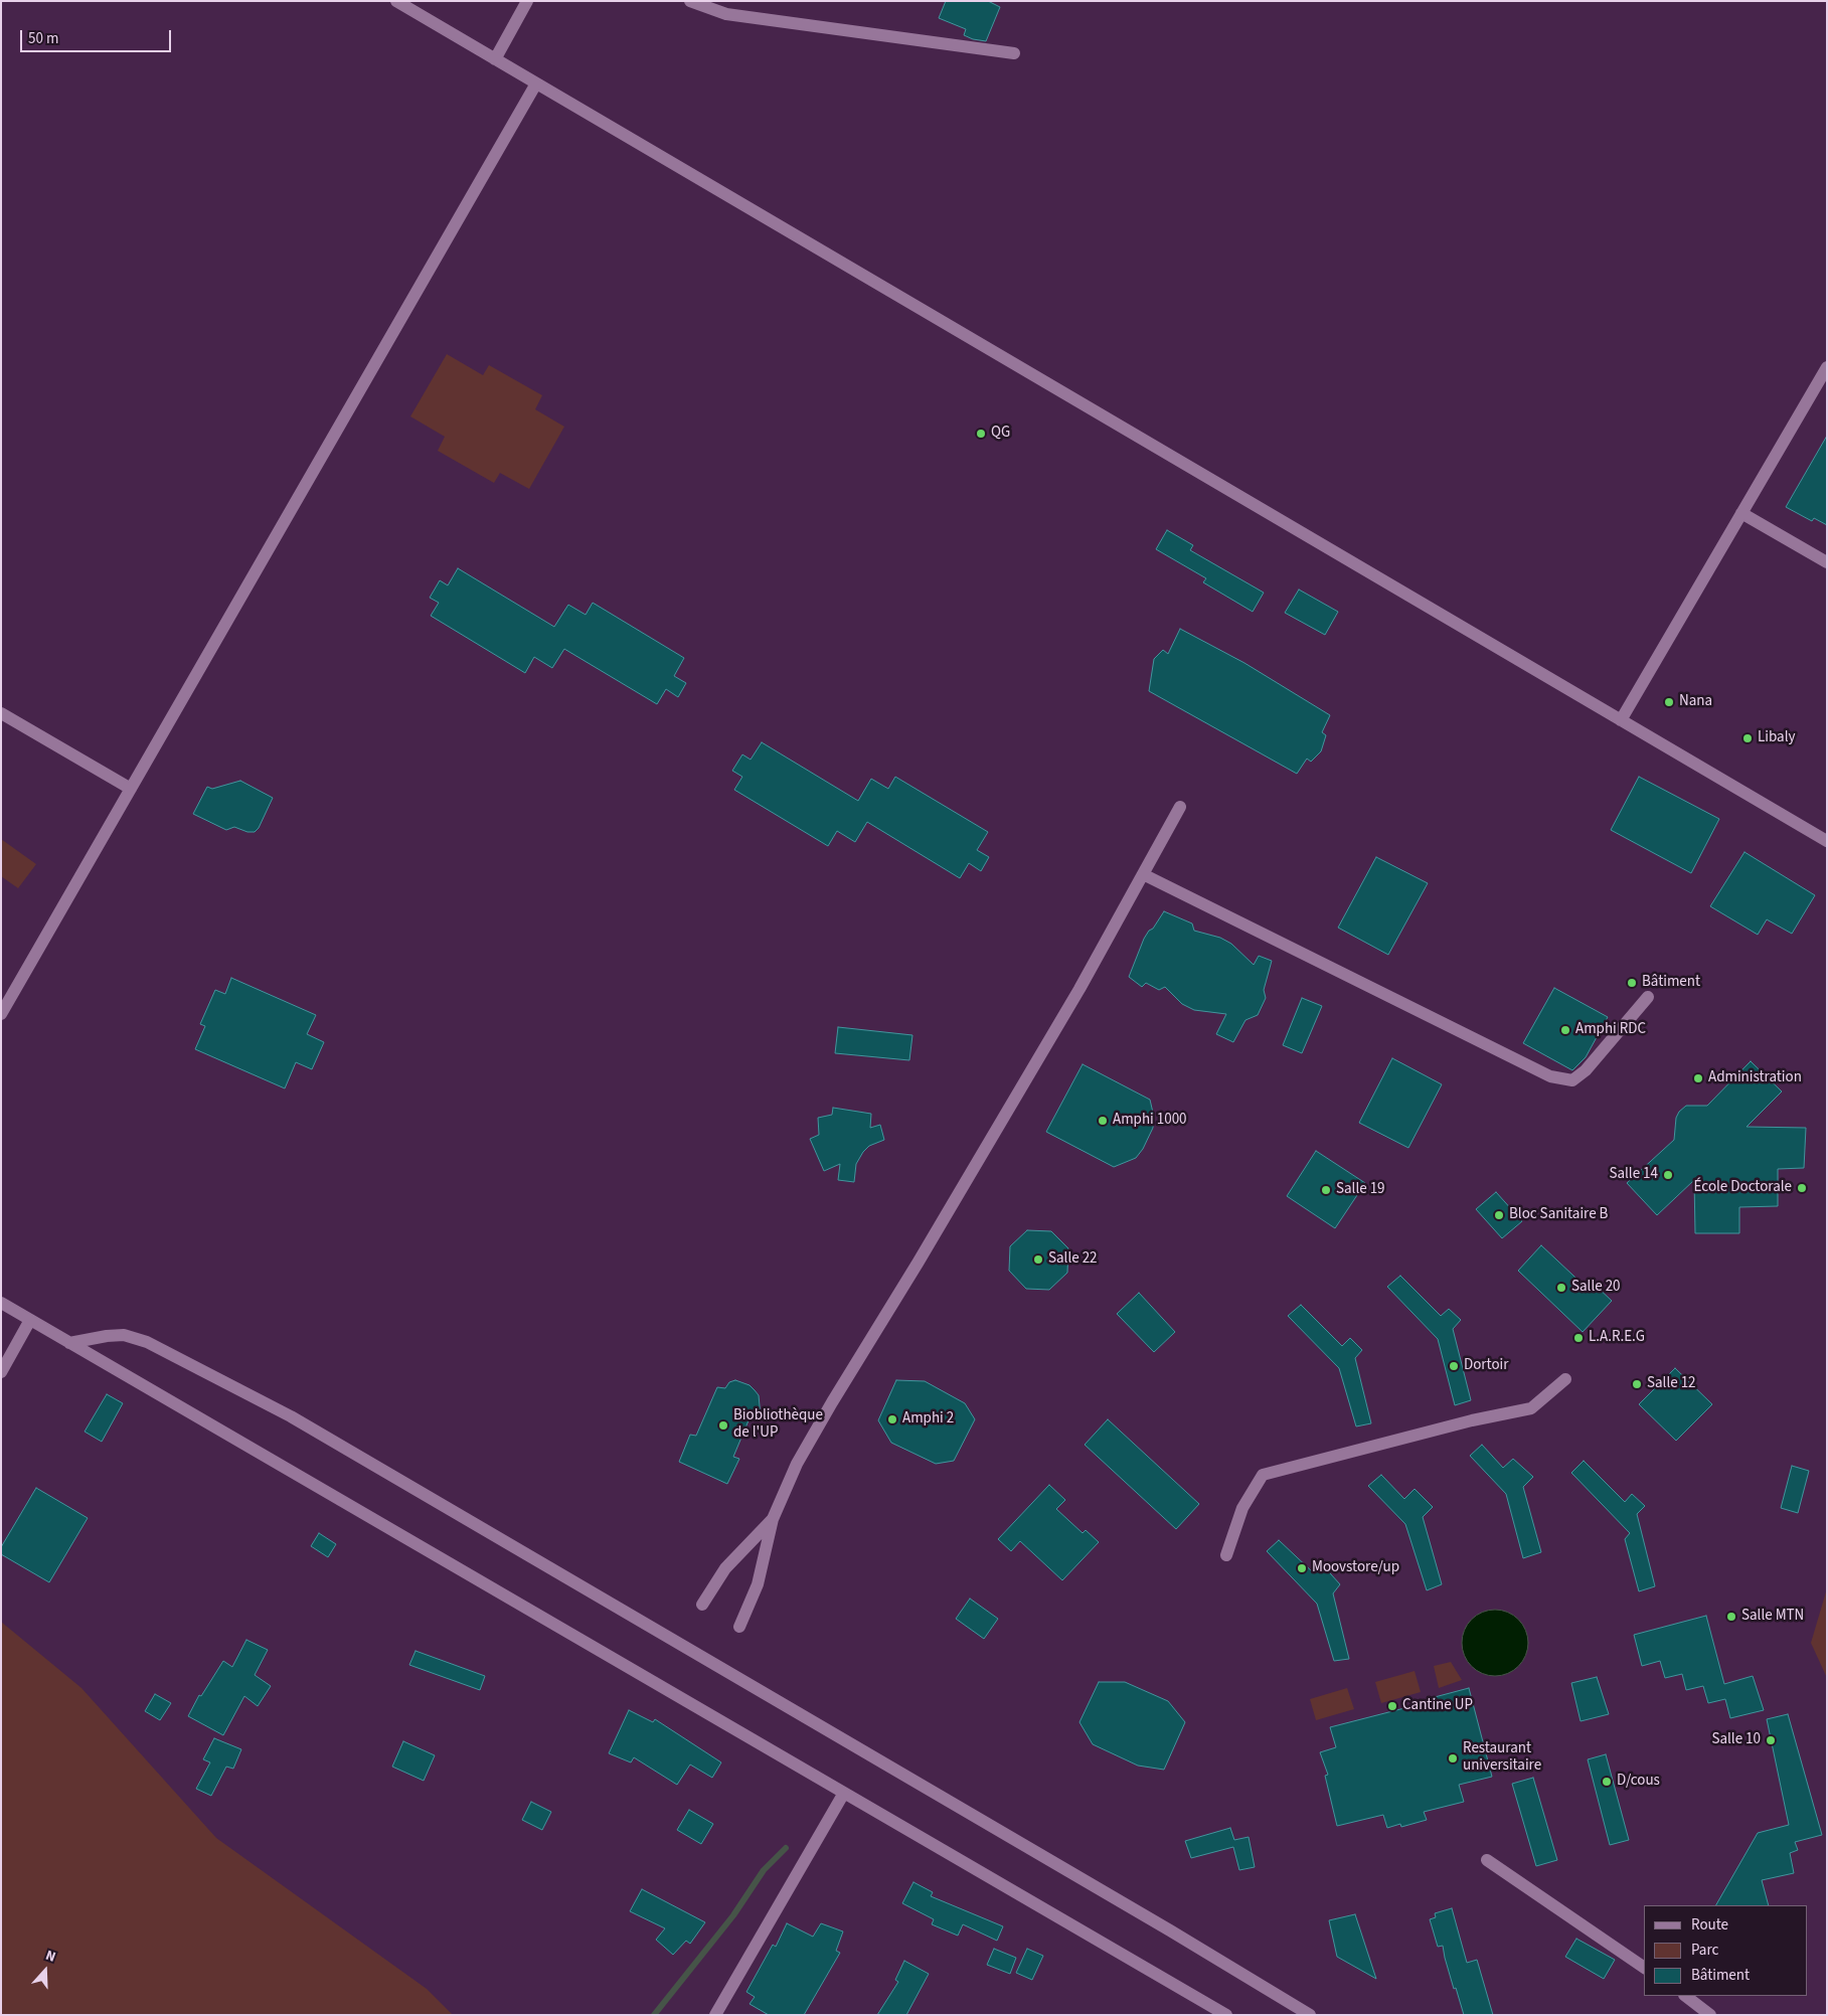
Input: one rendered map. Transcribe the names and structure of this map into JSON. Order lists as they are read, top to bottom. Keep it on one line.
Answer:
{"places":["QG","Nana","Libaly","Bâtiment","Amphi RDC","Administration","Amphi 1000","Salle 14","École Doctorale","Salle 19","Bloc Sanitaire B","Salle 22","Salle 20","L.A.R.E.G","Dortoir","Salle 12","Amphi 2","Biobliothèque de l'UP","Moovstore/up","Salle MTN","Cantine UP","Salle 10","Restaurant universitaire","D/cous"],"legend":["Route","Parc","Bâtiment"],"scale_bar":"50 m","north":"top"}
